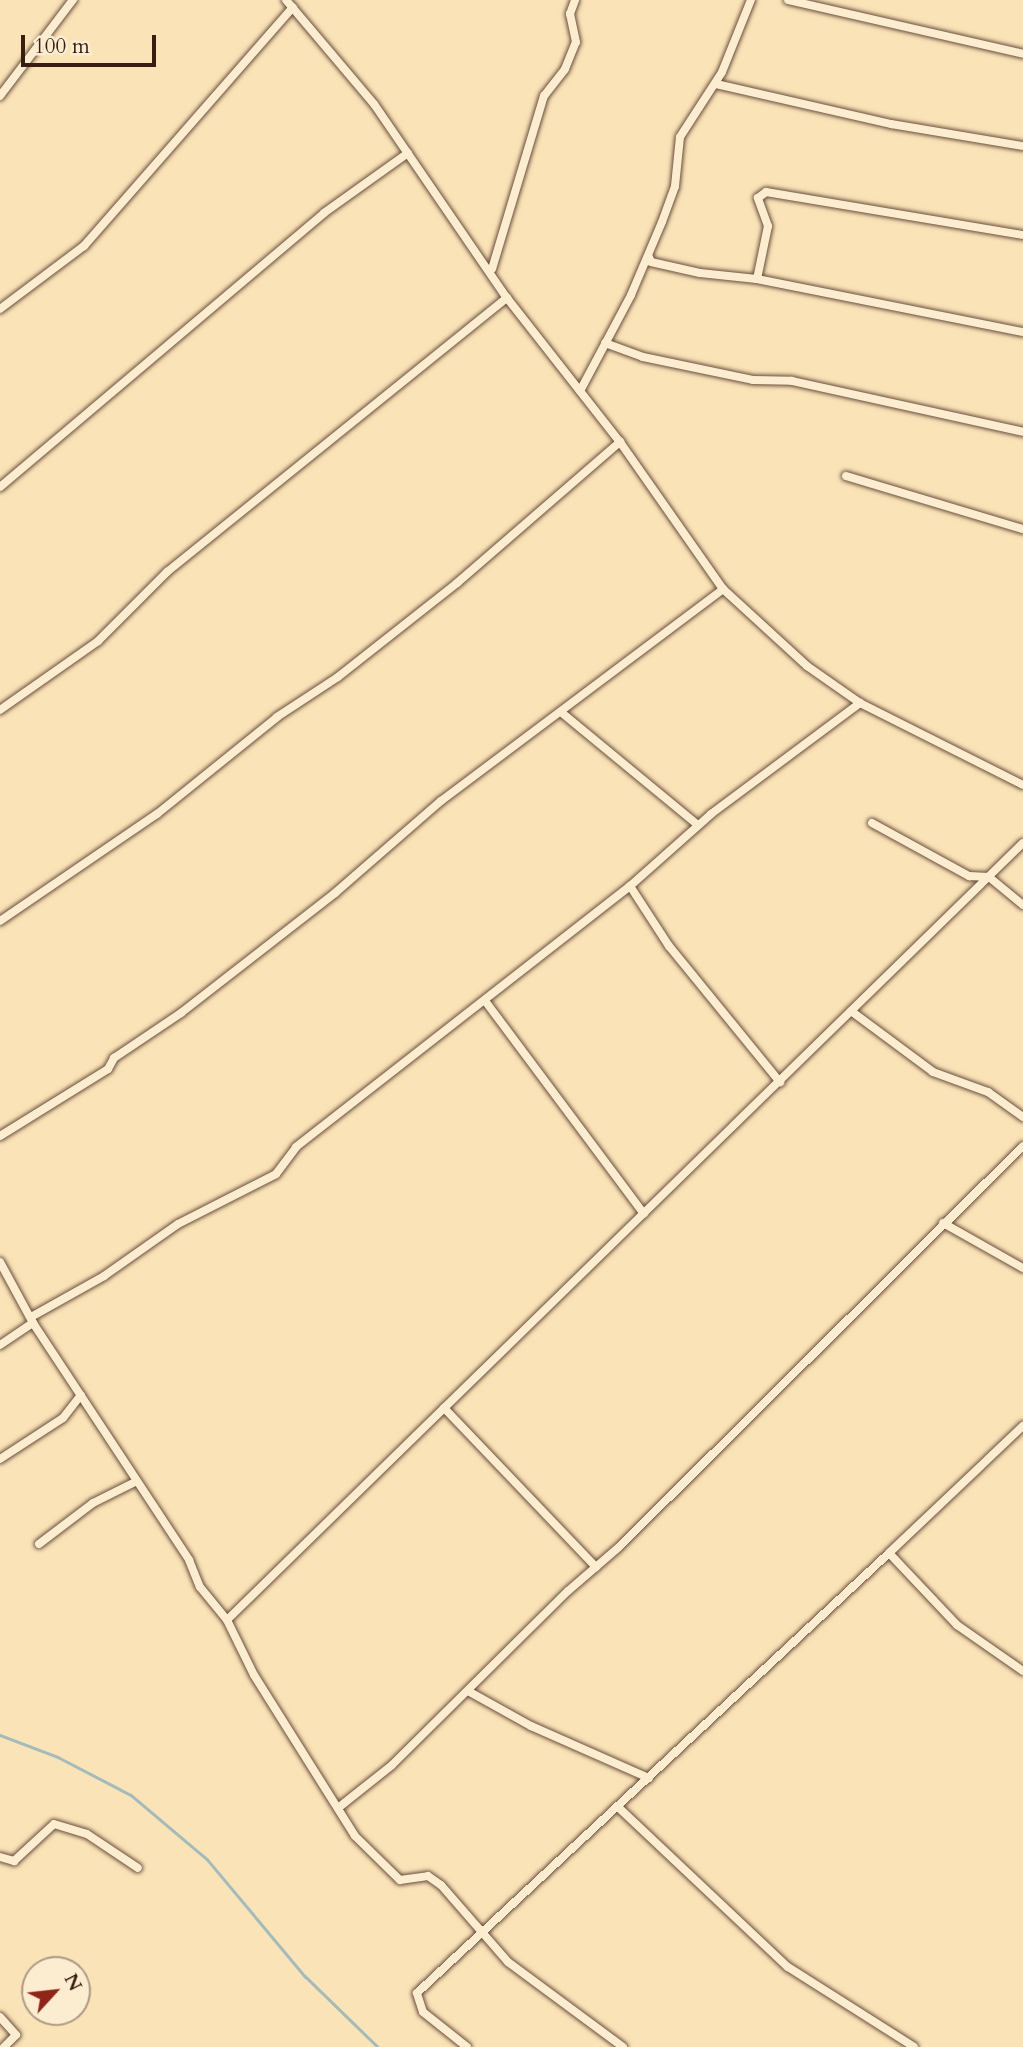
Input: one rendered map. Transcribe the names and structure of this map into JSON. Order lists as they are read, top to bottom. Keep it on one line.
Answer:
{"scale_bar":"100 m","north":"top right"}
